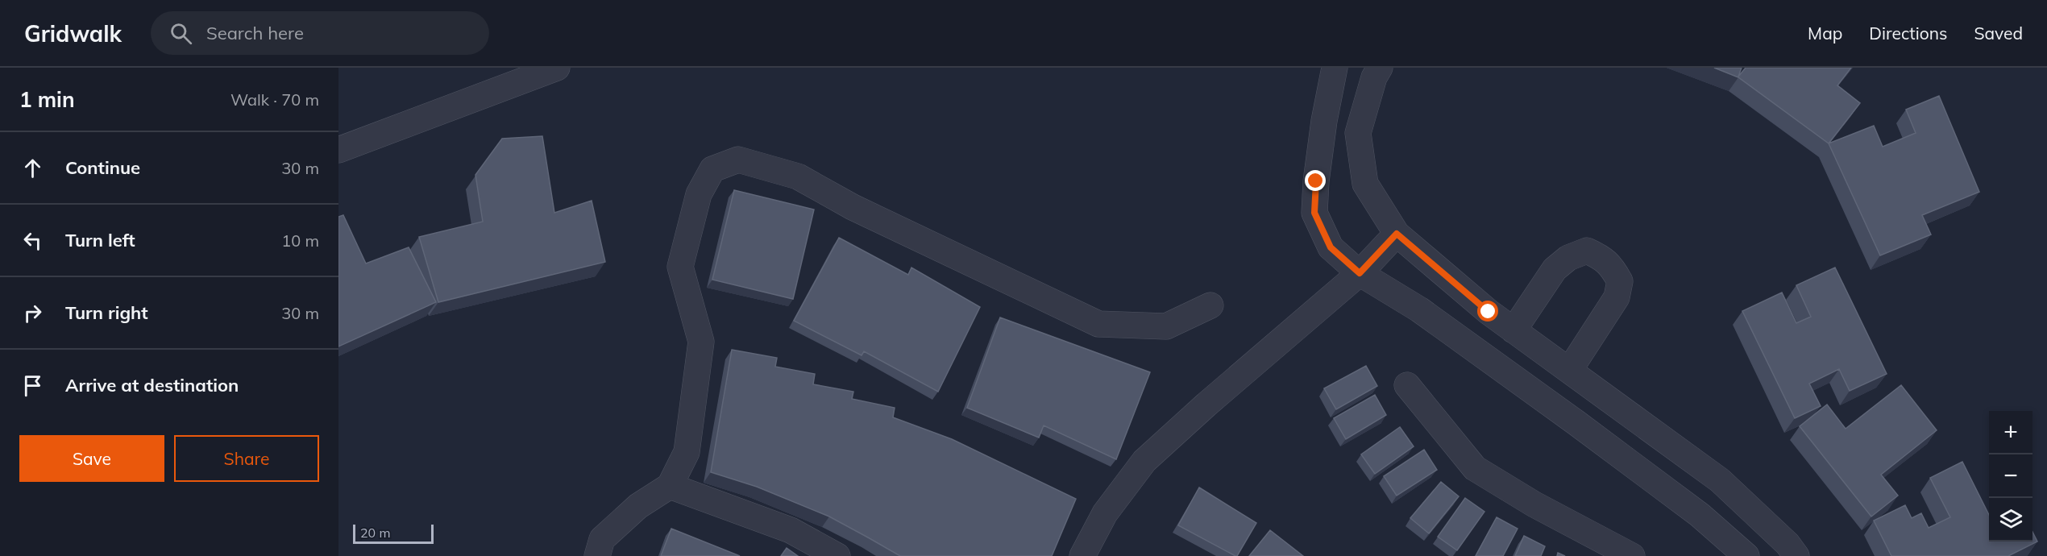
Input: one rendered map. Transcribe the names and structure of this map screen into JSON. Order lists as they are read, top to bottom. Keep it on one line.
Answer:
{"scale_bar":"20 m","page":{"header":"Gridwalk","search":"Search here","nav":["Map","Directions","Saved"],"heading":["1 min","Walk · 70 m"],"list":[["Continue","30 m"],["Turn left","10 m"],["Turn right","30 m"],"Arrive at destination"],"map_buttons":["+","−"],"buttons":["Save","Share"],"scale":"20 m"}}
